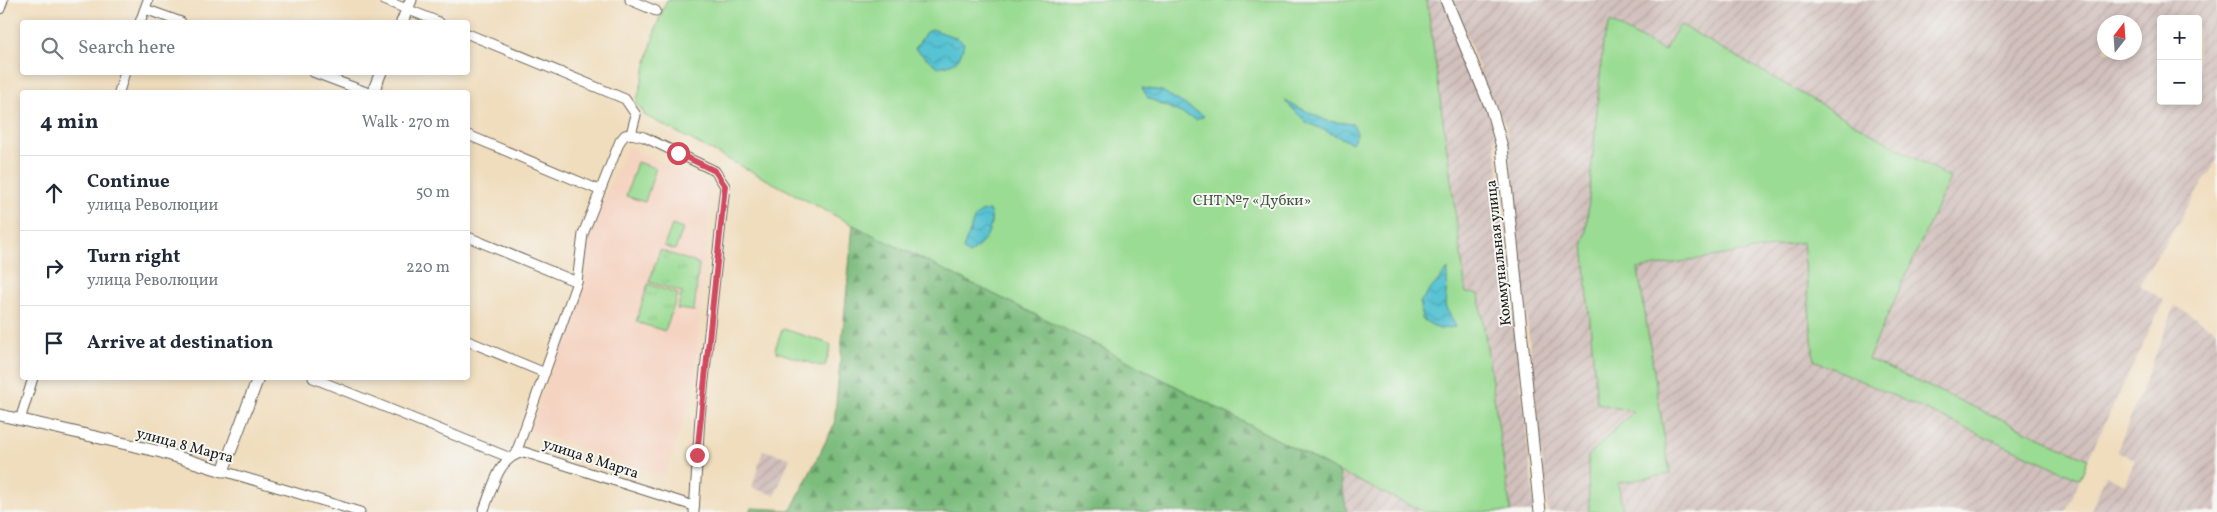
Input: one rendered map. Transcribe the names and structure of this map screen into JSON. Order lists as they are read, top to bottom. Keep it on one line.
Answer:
{"streets":{"street":["Коммунальная улица","улица 8 Марта"]},"parks":["СНТ №7 «Дубки»"],"north":"top","page":{"map_buttons":["+","−"],"search":"Search here","heading":["4 min","Walk · 270 m"],"list":[["Continue","улица Революции","50 m"],["Turn right","улица Революции","220 m"],"Arrive at destination"]}}
